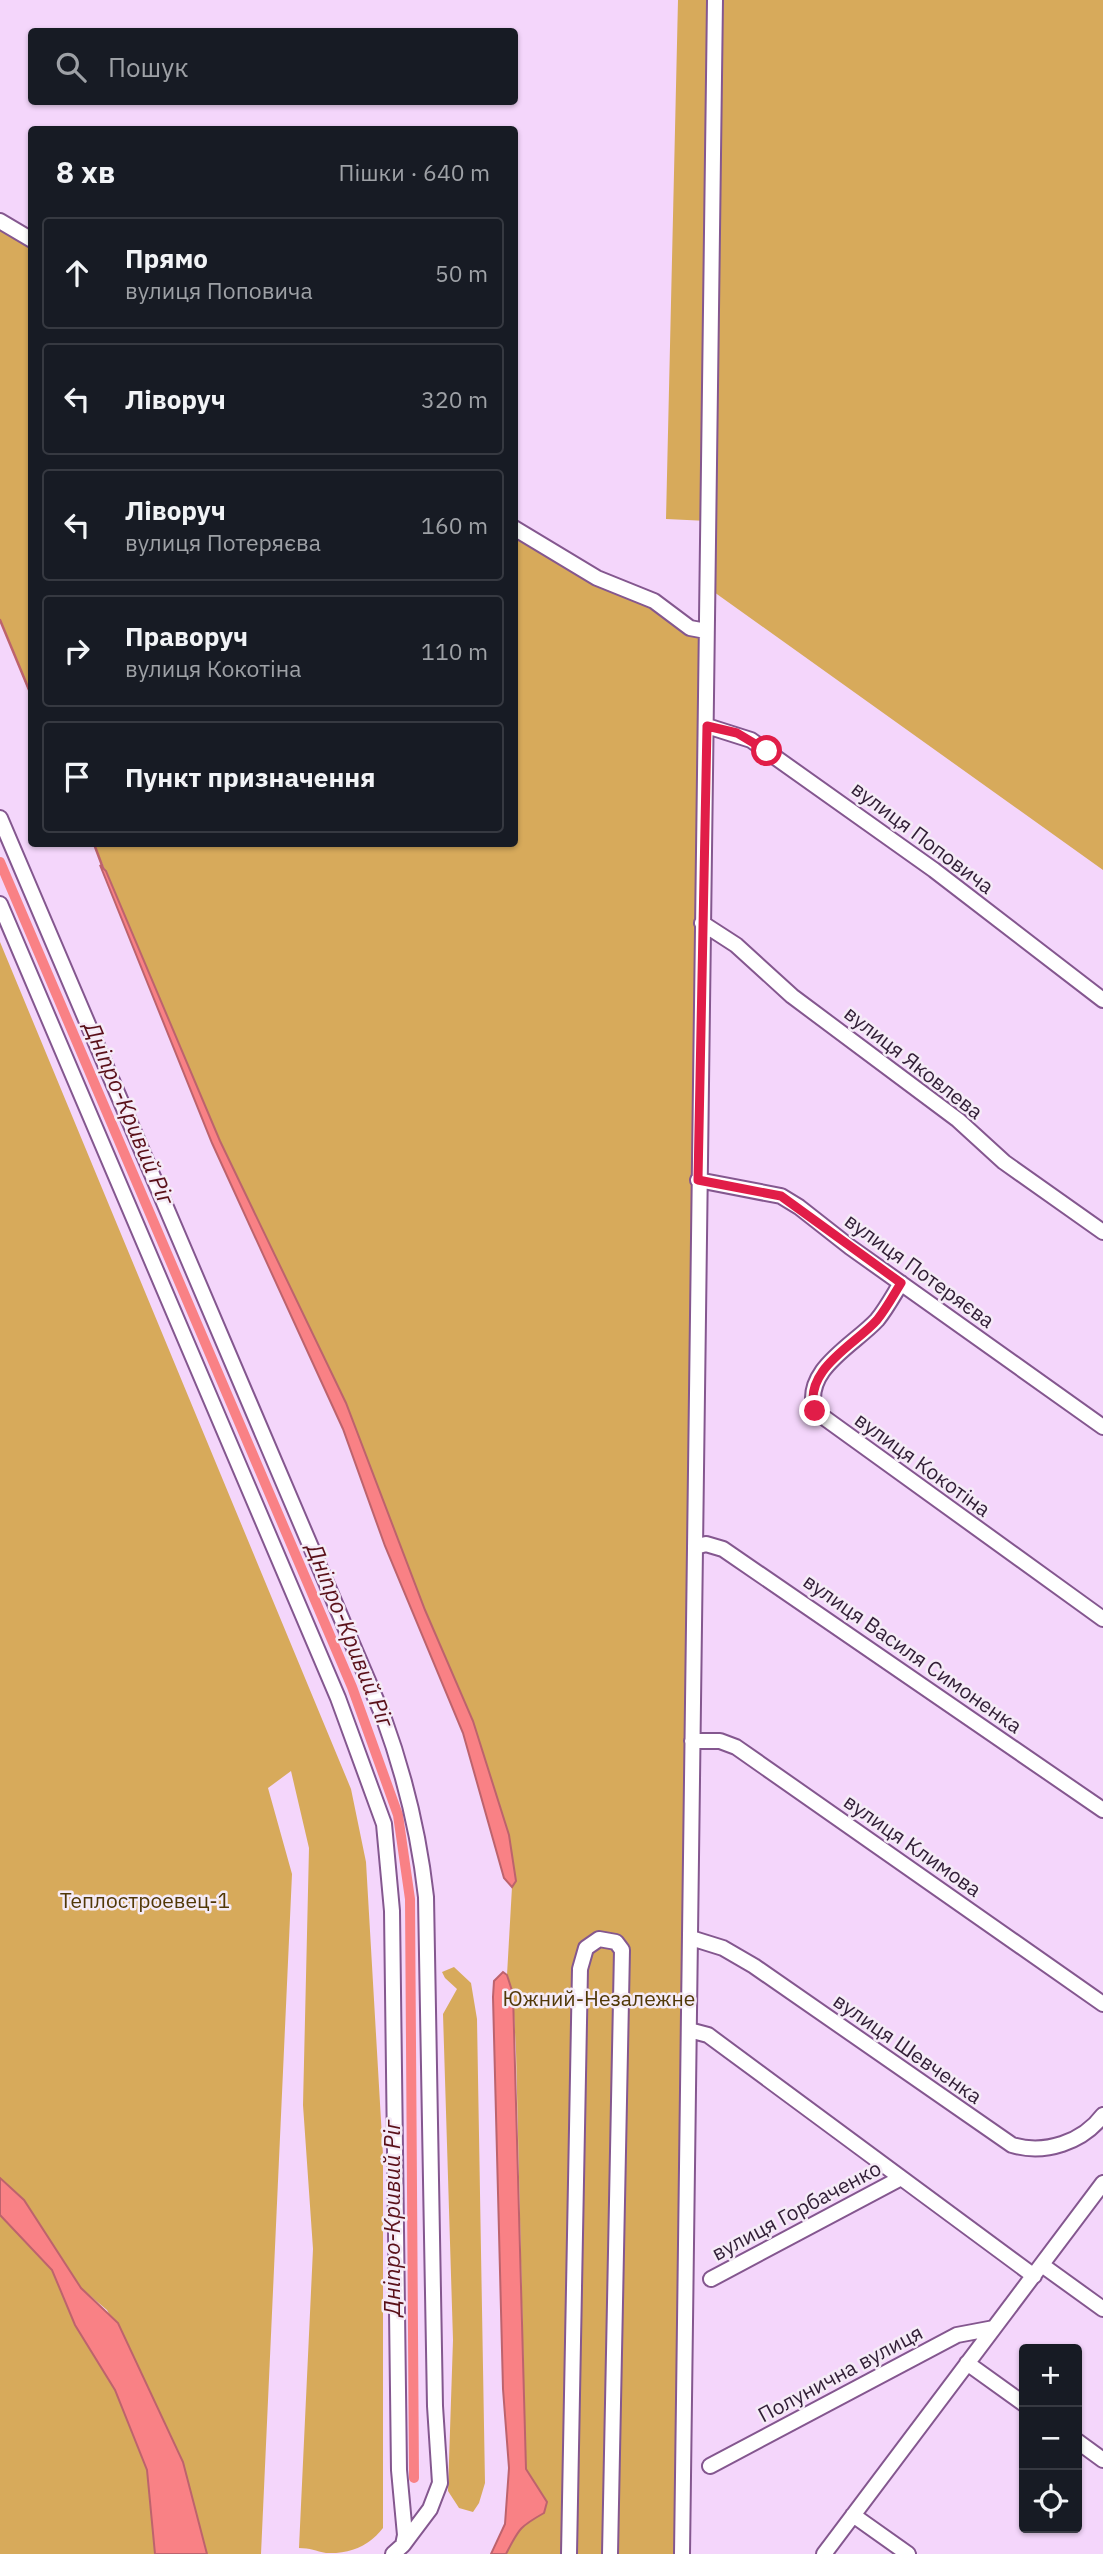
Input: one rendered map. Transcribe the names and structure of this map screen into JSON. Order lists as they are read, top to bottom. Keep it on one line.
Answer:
{"streets":{"street":["вулиця Поповича","вулиця Яковлева","вулиця Потеряєва","вулиця Кокотіна","вулиця Василя Симоненка","вулиця Климова","вулиця Шевченка","вулиця Горбаченко","Полунична вулиця"]},"crossings":[["вулиця Потеряєва","вулиця Кокотіна"]],"water":["Дніпро-Кривий Ріг"],"parks":["Теплостроевец-1","Южний-Незалежне"],"page":{"search":"Пошук","heading":["8 хв","Пішки · 640 m"],"list":[["Прямо","вулиця Поповича","50 m"],["Ліворуч","320 m"],["Ліворуч","вулиця Потеряєва","160 m"],["Праворуч","вулиця Кокотіна","110 m"],"Пункт призначення"],"map_buttons":["+","−"]}}
